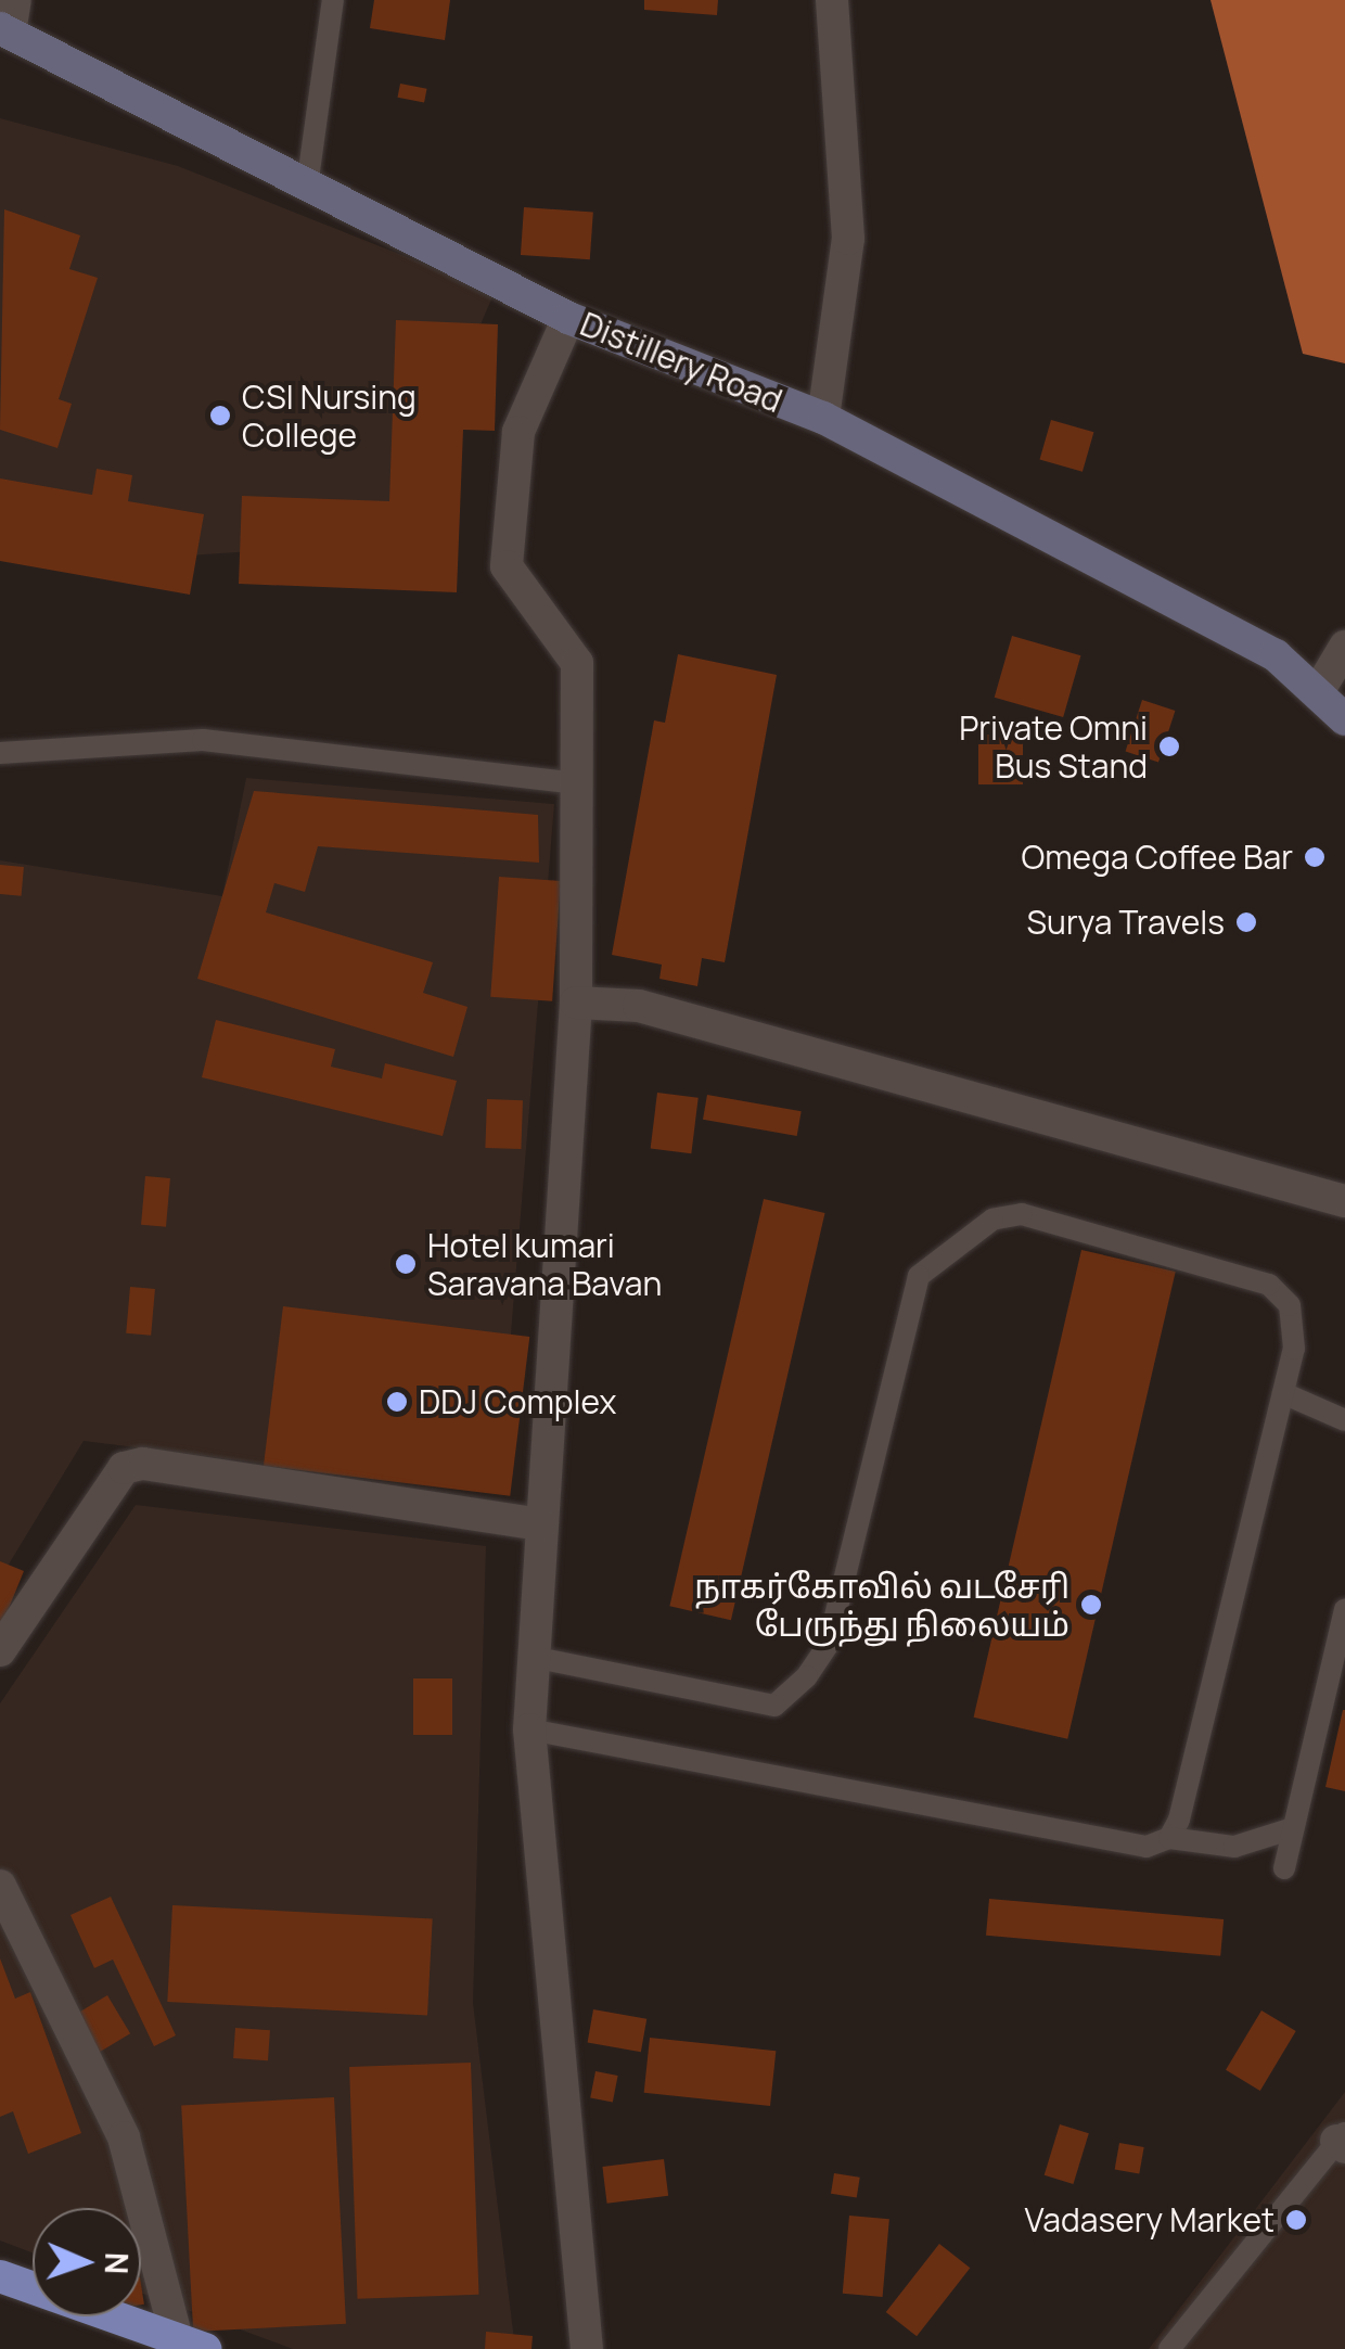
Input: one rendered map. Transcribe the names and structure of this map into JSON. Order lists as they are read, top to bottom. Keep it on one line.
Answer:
{"streets":{"main road":["Distillery Road"]},"places":["CSI Nursing College","Private Omni Bus Stand","Omega Coffee Bar","Surya Travels","Hotel kumari Saravana Bavan","DDJ Complex","நாகர்கோவில் வடசேரி பேருந்து நிலையம்","Vadasery Market"],"north":"right"}
